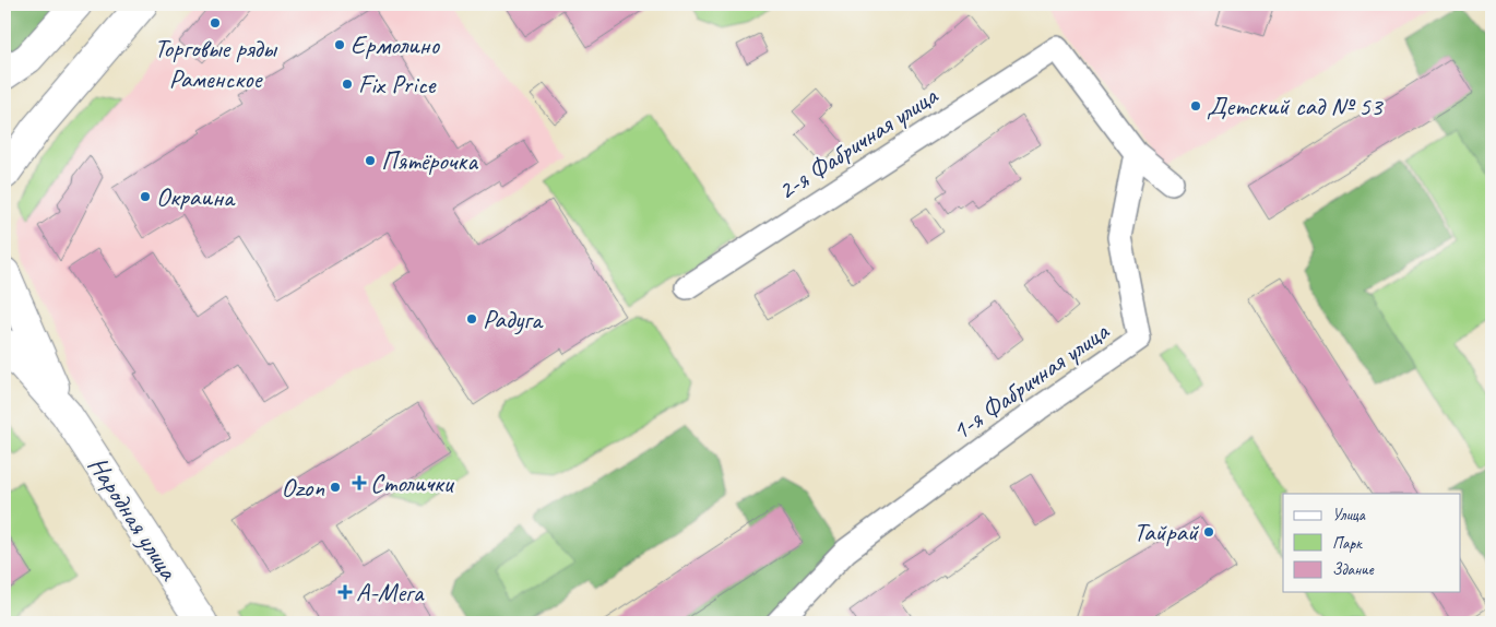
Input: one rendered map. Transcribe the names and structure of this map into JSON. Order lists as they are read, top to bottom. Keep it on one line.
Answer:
{"streets":{"main road":["Народная улица"],"street":["2-я Фабричная улица","1-я Фабричная улица"]},"crossings":[["2-я Фабричная улица","1-я Фабричная улица"]],"places":{"other":["Торговые ряды Раменское","Ермолино","Fix Price","Детский сад № 53","Пятёрочка","Окраина","Радуга","Ozon","Тайрай"],"health":["Столички","А-Мега"]},"legend":["Улица","Парк","Здание"]}
